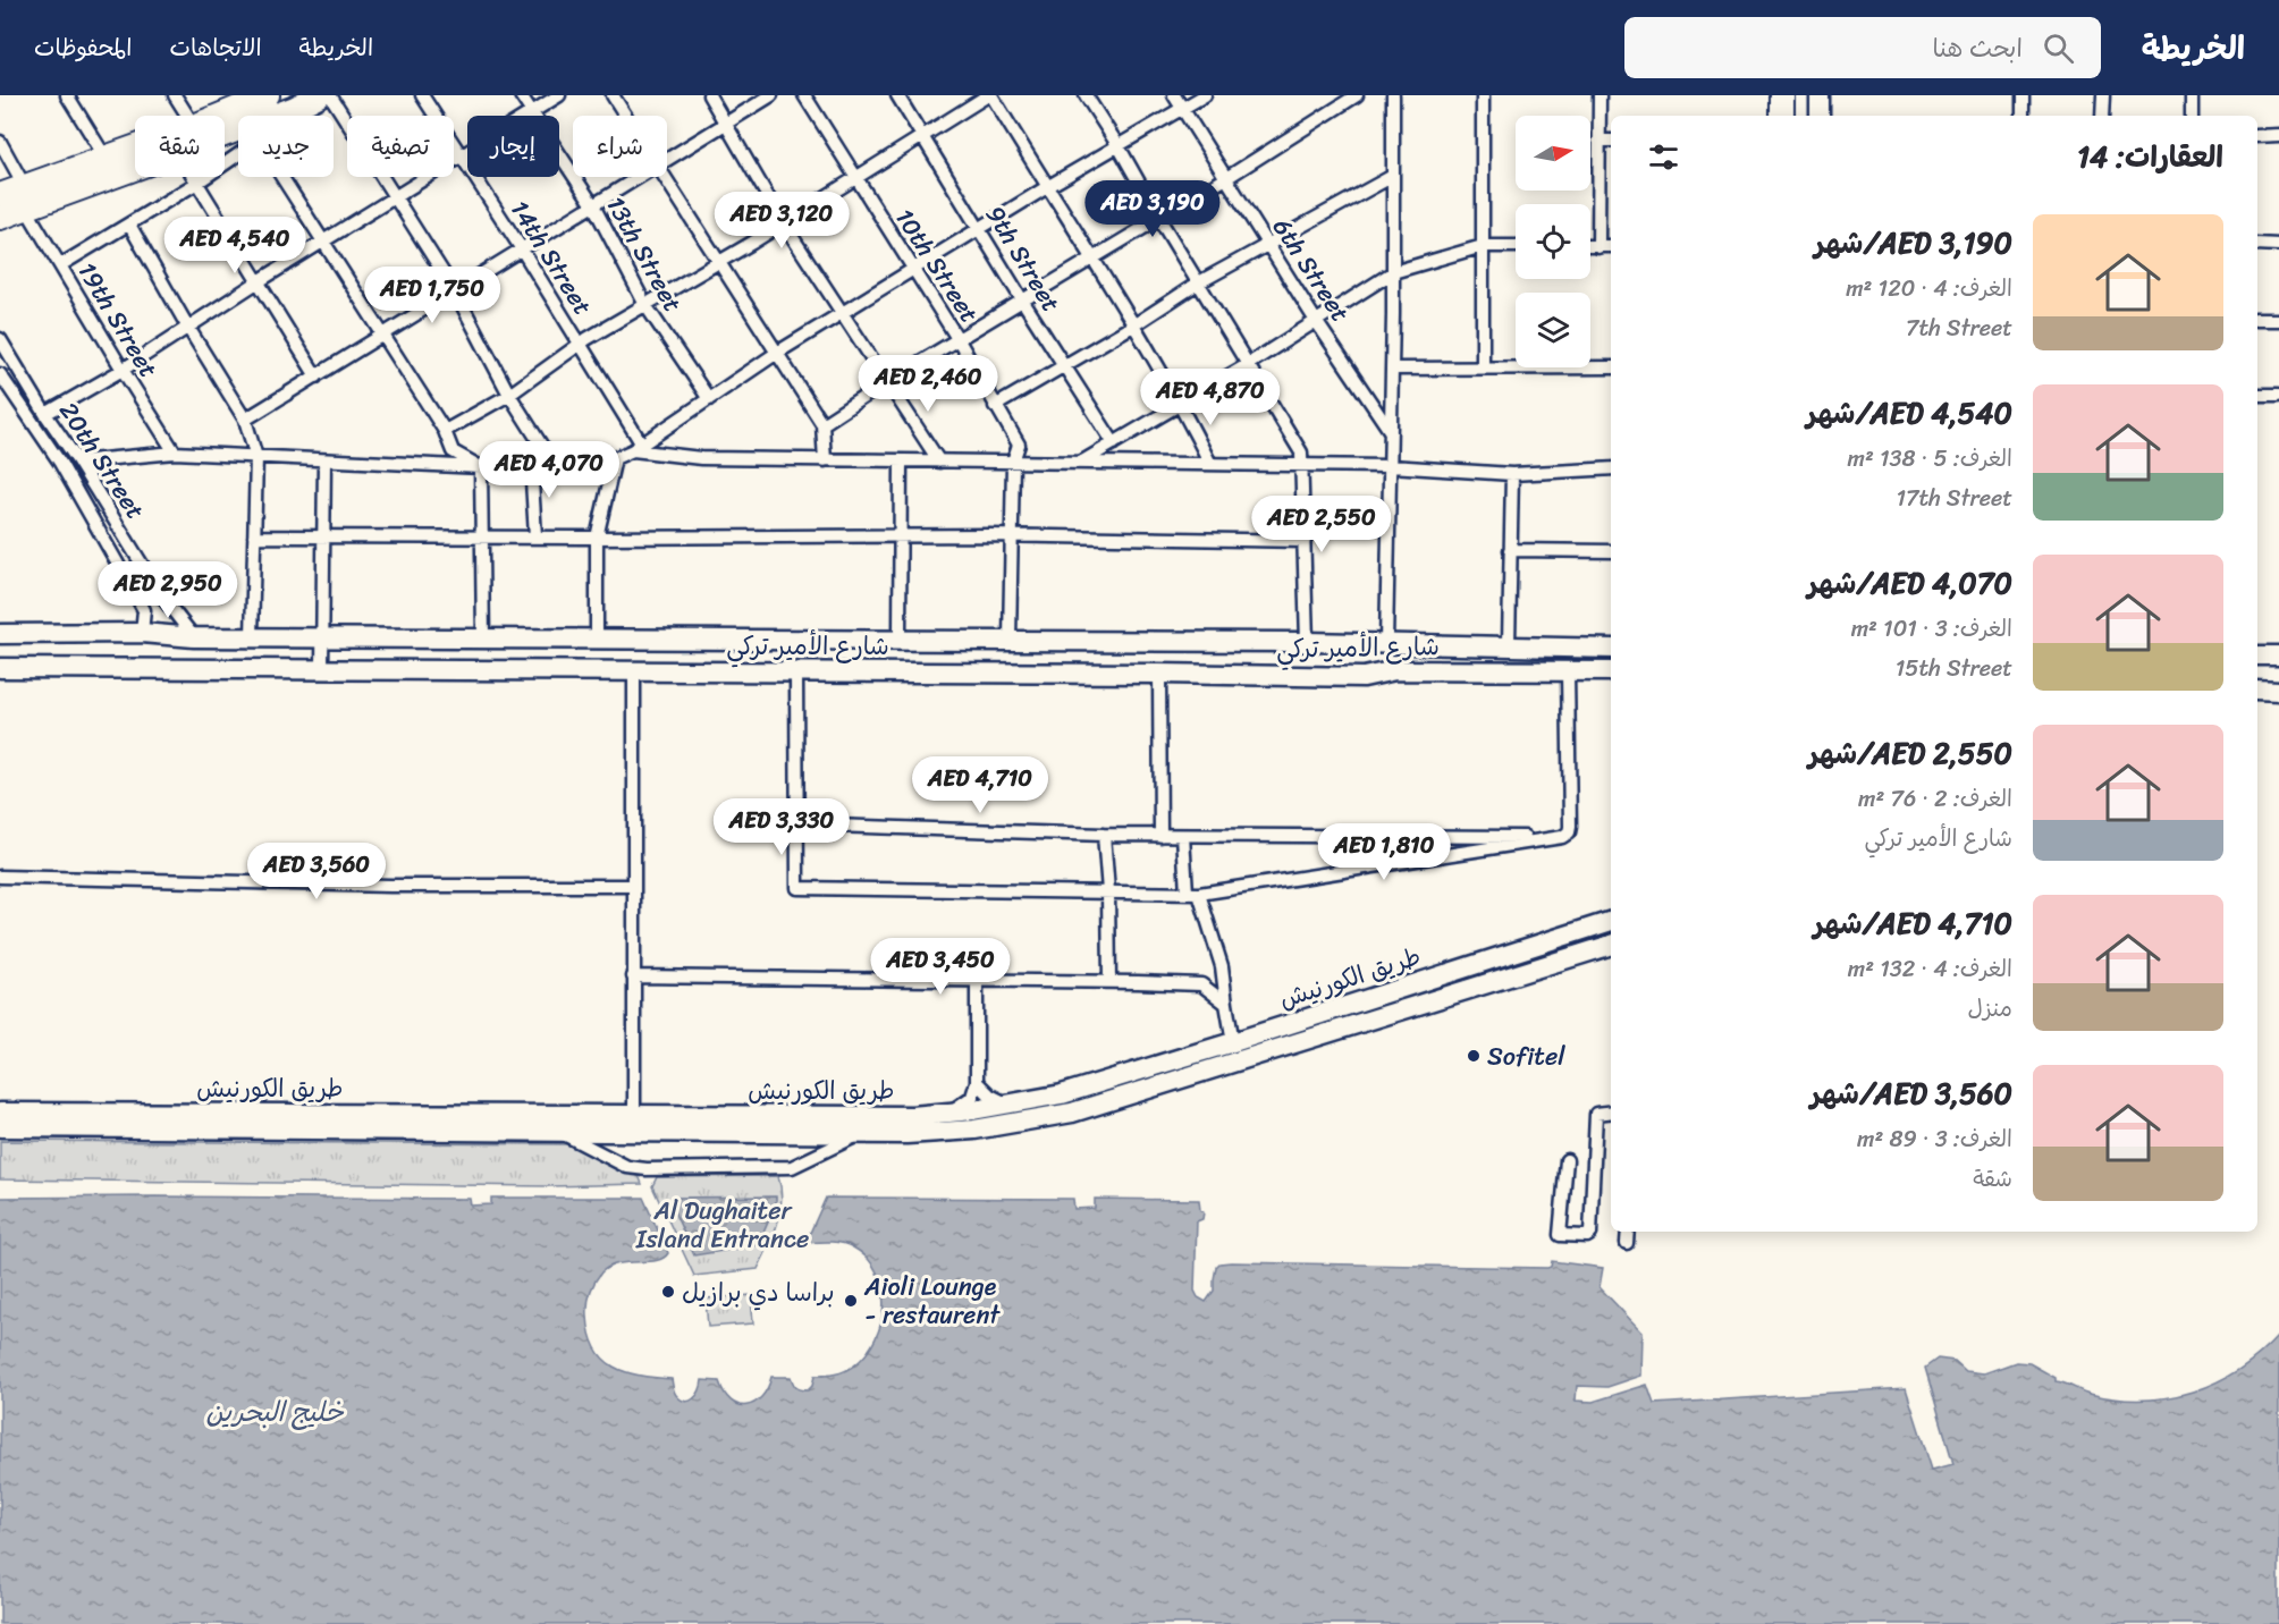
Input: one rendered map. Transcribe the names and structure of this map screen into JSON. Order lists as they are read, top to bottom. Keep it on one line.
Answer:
{"streets":{"main road":["شارع الأمير تركي","طريق الكورنيش"],"street":["13th Street","14th Street","9th Street","10th Street","6th Street","19th Street","20th Street"]},"crossings":[["10th Street","شارع الأمير تركي"],["20th Street","شارع الأمير تركي"]],"water":["خليج البحرين"],"parks":["Al Dughaiter Island Entrance"],"places":["Sofitel","براسا دي برازيل","Aioli Lounge - restaurent"],"north":"right","page":{"header":"الخريطة","search":"ابحث هنا","nav":["الخريطة","الاتجاهات","المحفوظات"],"chip":["شراء","إيجار","تصفية","جديد","شقة"],"heading":"العقارات: 14","price":["AED 3,190","AED 3,120","AED 4,540","AED 1,750","AED 2,460","AED 4,870","AED 4,070","AED 2,550","AED 2,950","AED 4,710","AED 3,330","AED 1,810","AED 3,560","AED 3,450"],"list":[{"name":"AED 3,190/شهر","note":"الغرف: 4 · 120 m² · 7th Street"},{"name":"AED 4,540/شهر","note":"الغرف: 5 · 138 m² · 17th Street"},{"name":"AED 4,070/شهر","note":"الغرف: 3 · 101 m² · 15th Street"},{"name":"AED 2,550/شهر","note":"الغرف: 2 · 76 m² · شارع الأمير تركي"},{"name":"AED 4,710/شهر","note":"الغرف: 4 · 132 m² · منزل"},{"name":"AED 3,560/شهر","note":"الغرف: 3 · 89 m² · شقة"}]}}
